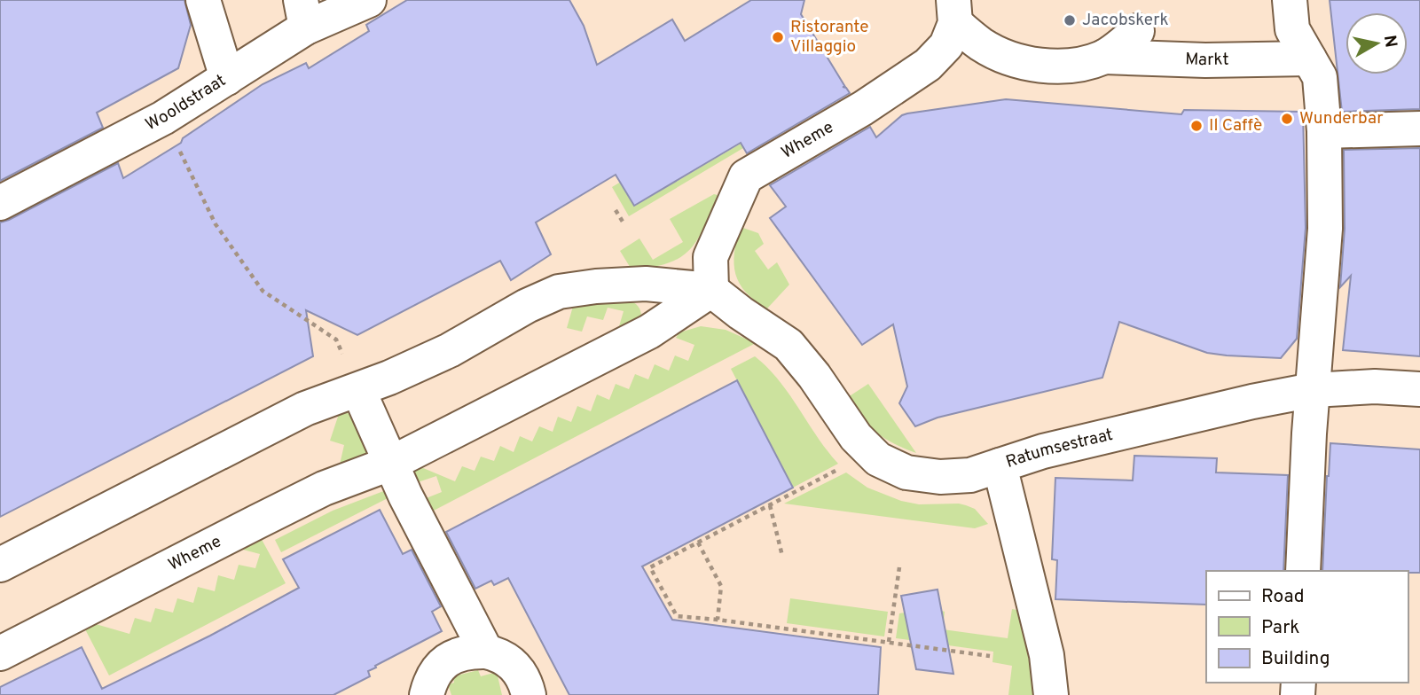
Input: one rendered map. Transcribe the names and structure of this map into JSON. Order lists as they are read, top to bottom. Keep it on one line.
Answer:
{"streets":{"street":["Markt","Wooldstraat","Wheme","Ratumsestraat"]},"crossings":[["Markt","Wheme"]],"places":["Jacobskerk","Ristorante Villaggio","Wunderbar","Il Caffè"],"legend":["Road","Park","Building"],"north":"right"}
